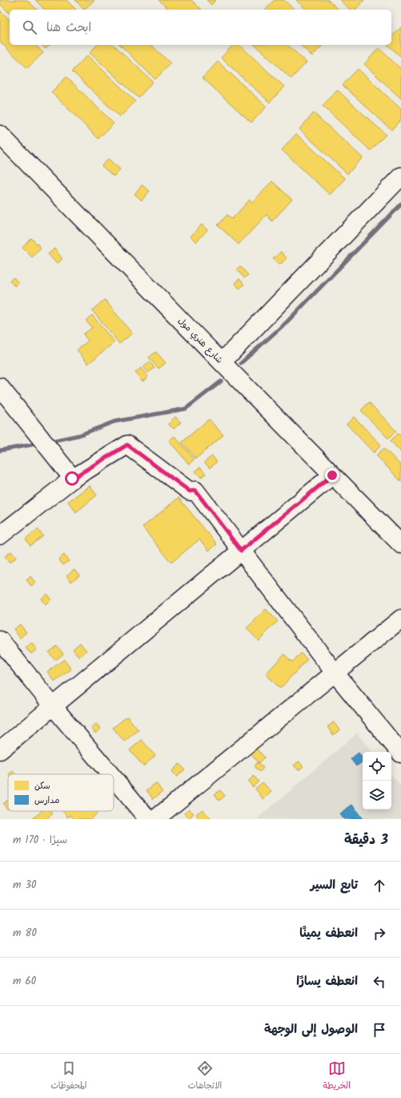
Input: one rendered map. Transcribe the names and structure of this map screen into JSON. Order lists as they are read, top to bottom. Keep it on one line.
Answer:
{"streets":{"main road":["شارع هنري مول"]},"legend":["سكن","مدارس"],"page":{"search":"ابحث هنا","heading":["3 دقيقة","سيرًا · 170 m"],"list":[["تابع السير","30 m"],["انعطف يمينًا","80 m"],["انعطف يسارًا","60 m"],"الوصول إلى الوجهة"],"nav":["الخريطة","الاتجاهات","المحفوظات"]}}
